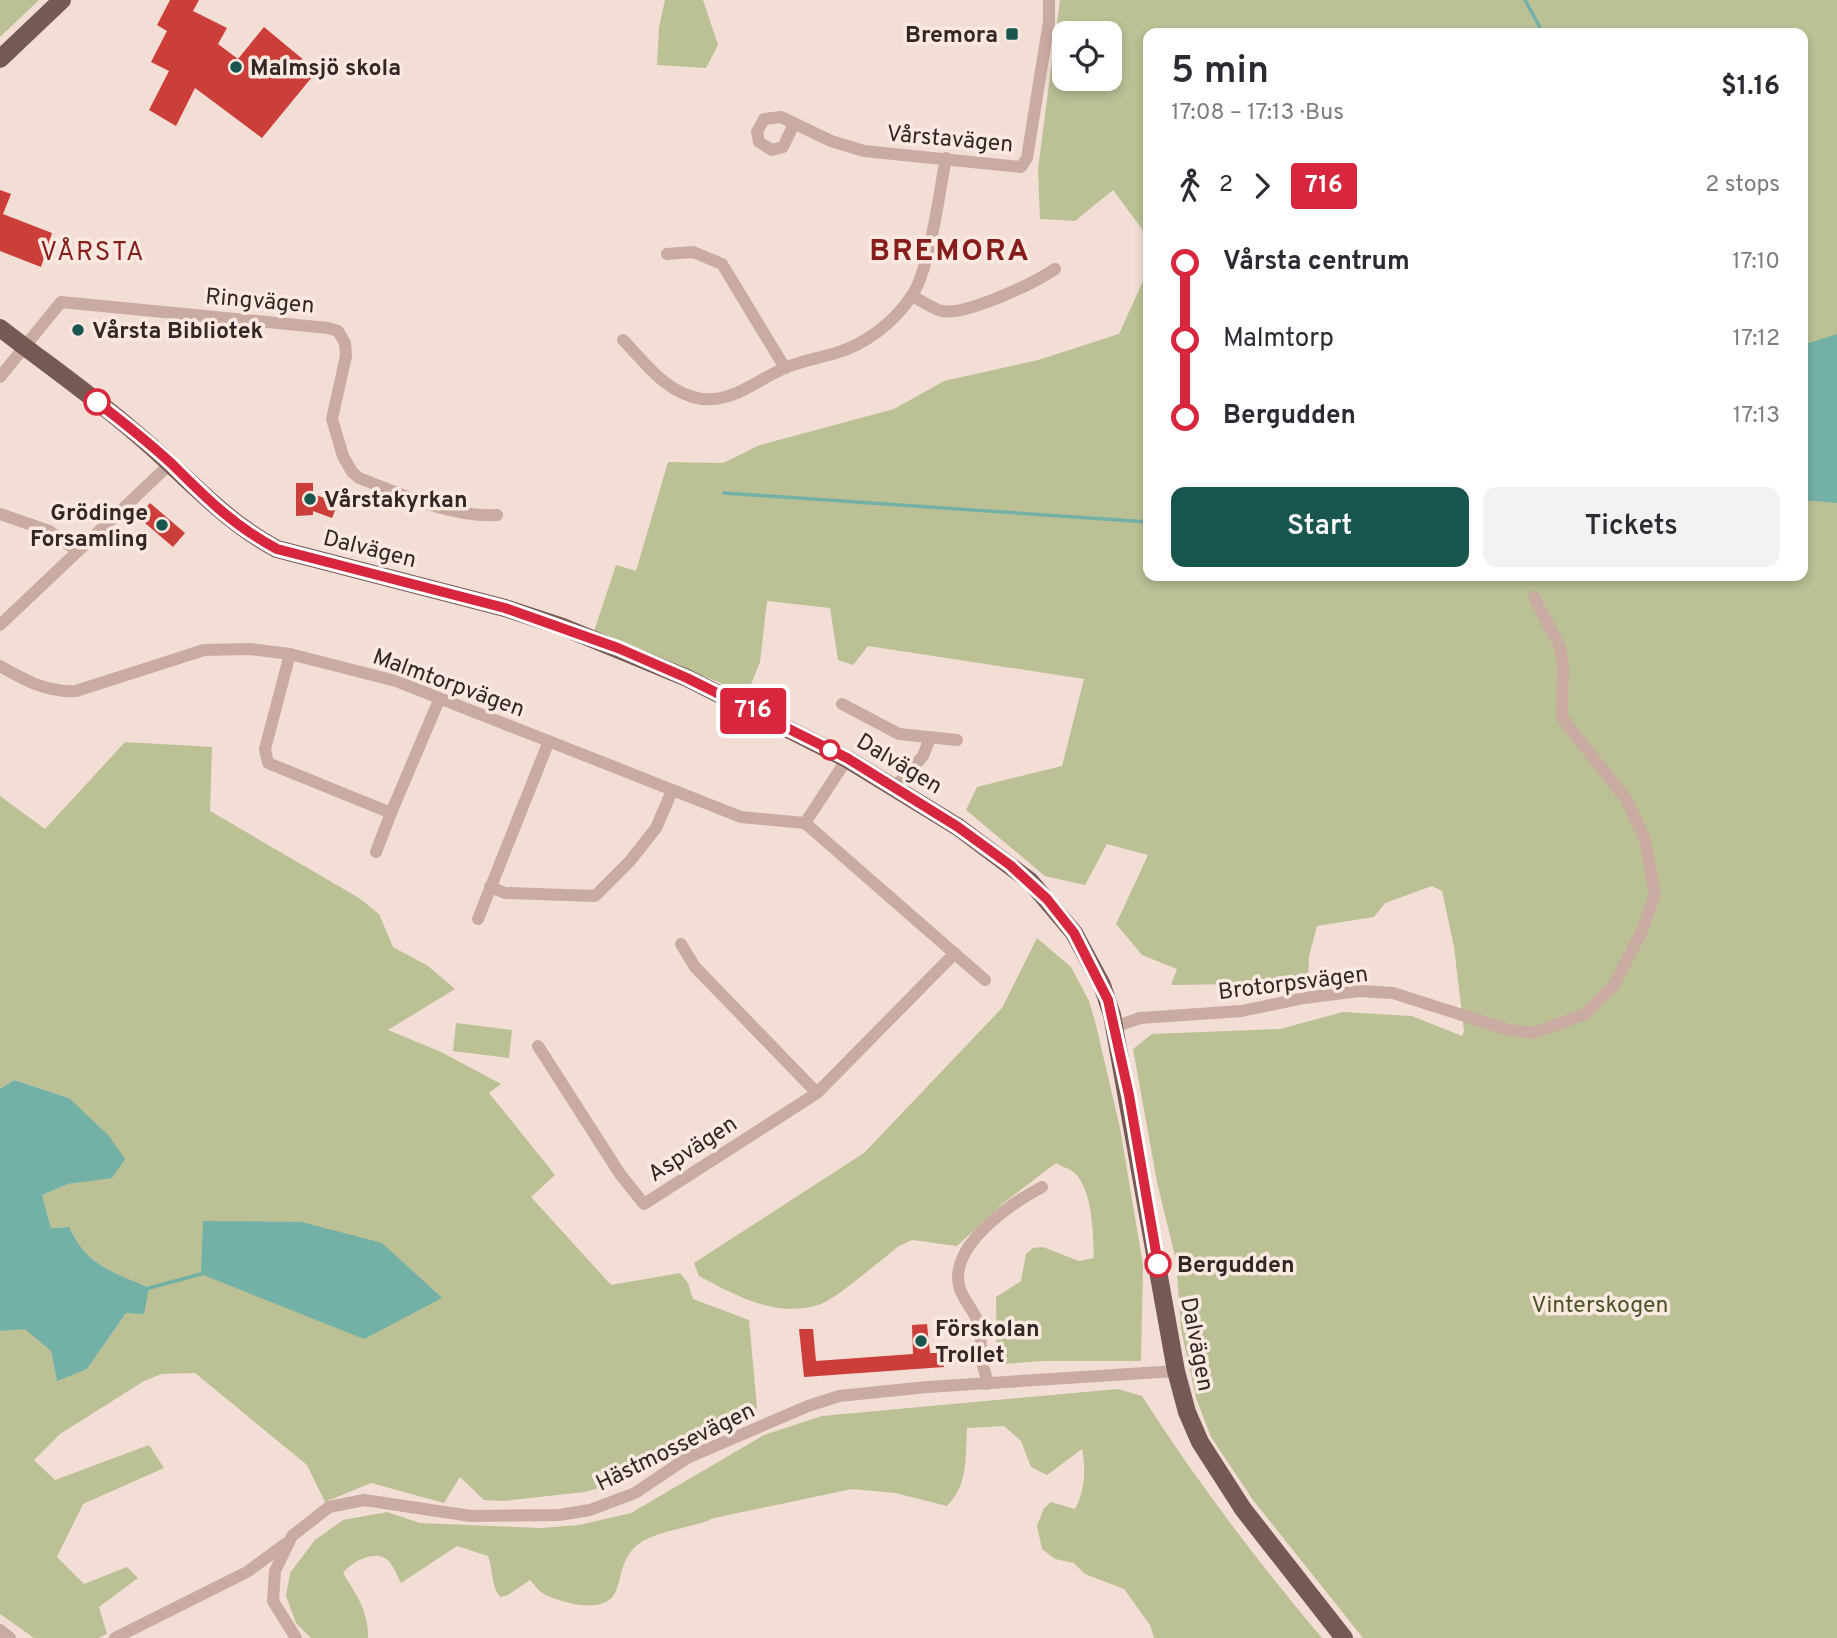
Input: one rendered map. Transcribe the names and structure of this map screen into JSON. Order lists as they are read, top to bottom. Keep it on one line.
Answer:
{"streets":{"main road":["Dalvägen"],"street":["Vårstavägen","Ringvägen","Malmtorpvägen","Brotorpsvägen","Aspvägen","Hästmossevägen"]},"crossings":[["Ringvägen","Dalvägen"],["Dalvägen","Brotorpsvägen"],["Dalvägen","Hästmossevägen"]],"districts":["BREMORA","VÅRSTA"],"parks":["Vinterskogen"],"places":{"transit":["Bremora"],"other":["Malmsjö skola","Vårsta Bibliotek","Vårstakyrkan","Grödinge Forsamling","Bergudden","Förskolan Trollet"]},"lines":["bus line 716"],"page":{"on_map":"716","heading":["5 min","17:08 – 17:13 · Bus","$1.16"],"legs":["2","716","2 stops"],"list":[{"name":"Vårsta centrum","value":"17:10"},{"name":"Malmtorp","value":"17:12"},{"name":"Bergudden","value":"17:13"}],"buttons":["Start","Tickets"]}}
